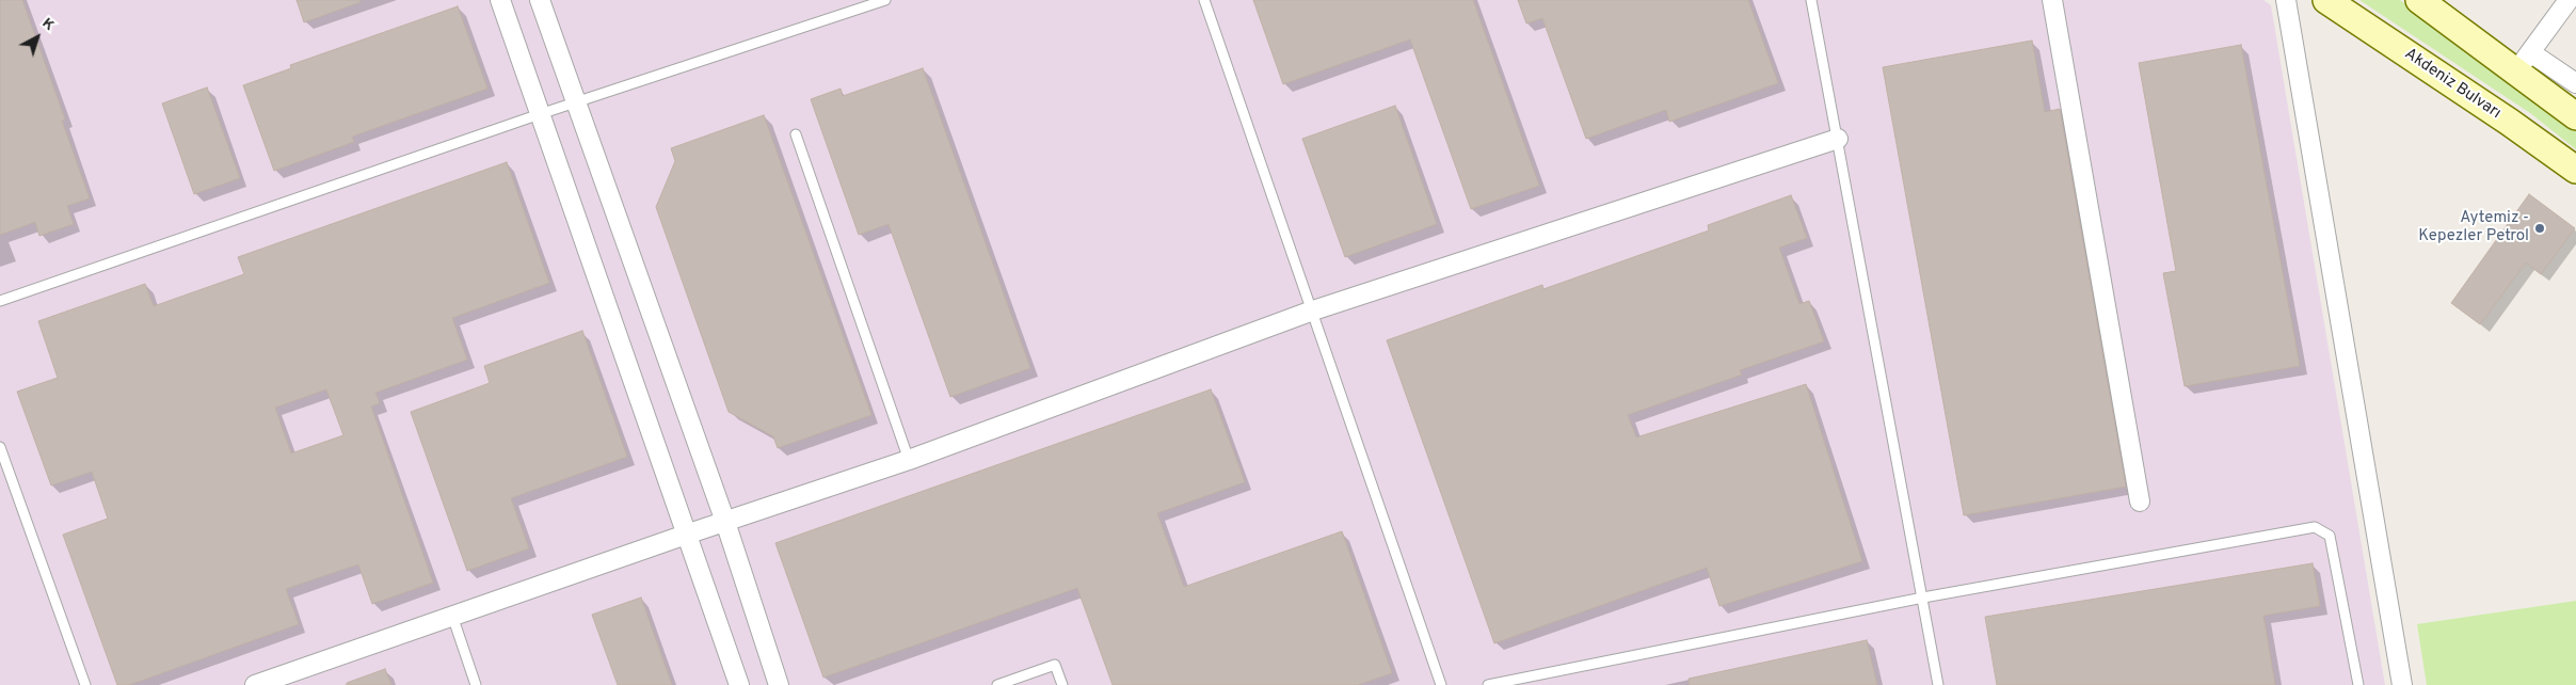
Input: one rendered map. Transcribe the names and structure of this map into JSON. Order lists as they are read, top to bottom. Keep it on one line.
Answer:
{"streets":{"main road":["Akdeniz Bulvarı"]},"places":["Aytemiz - Kepezler Petrol"],"north":"top right"}
